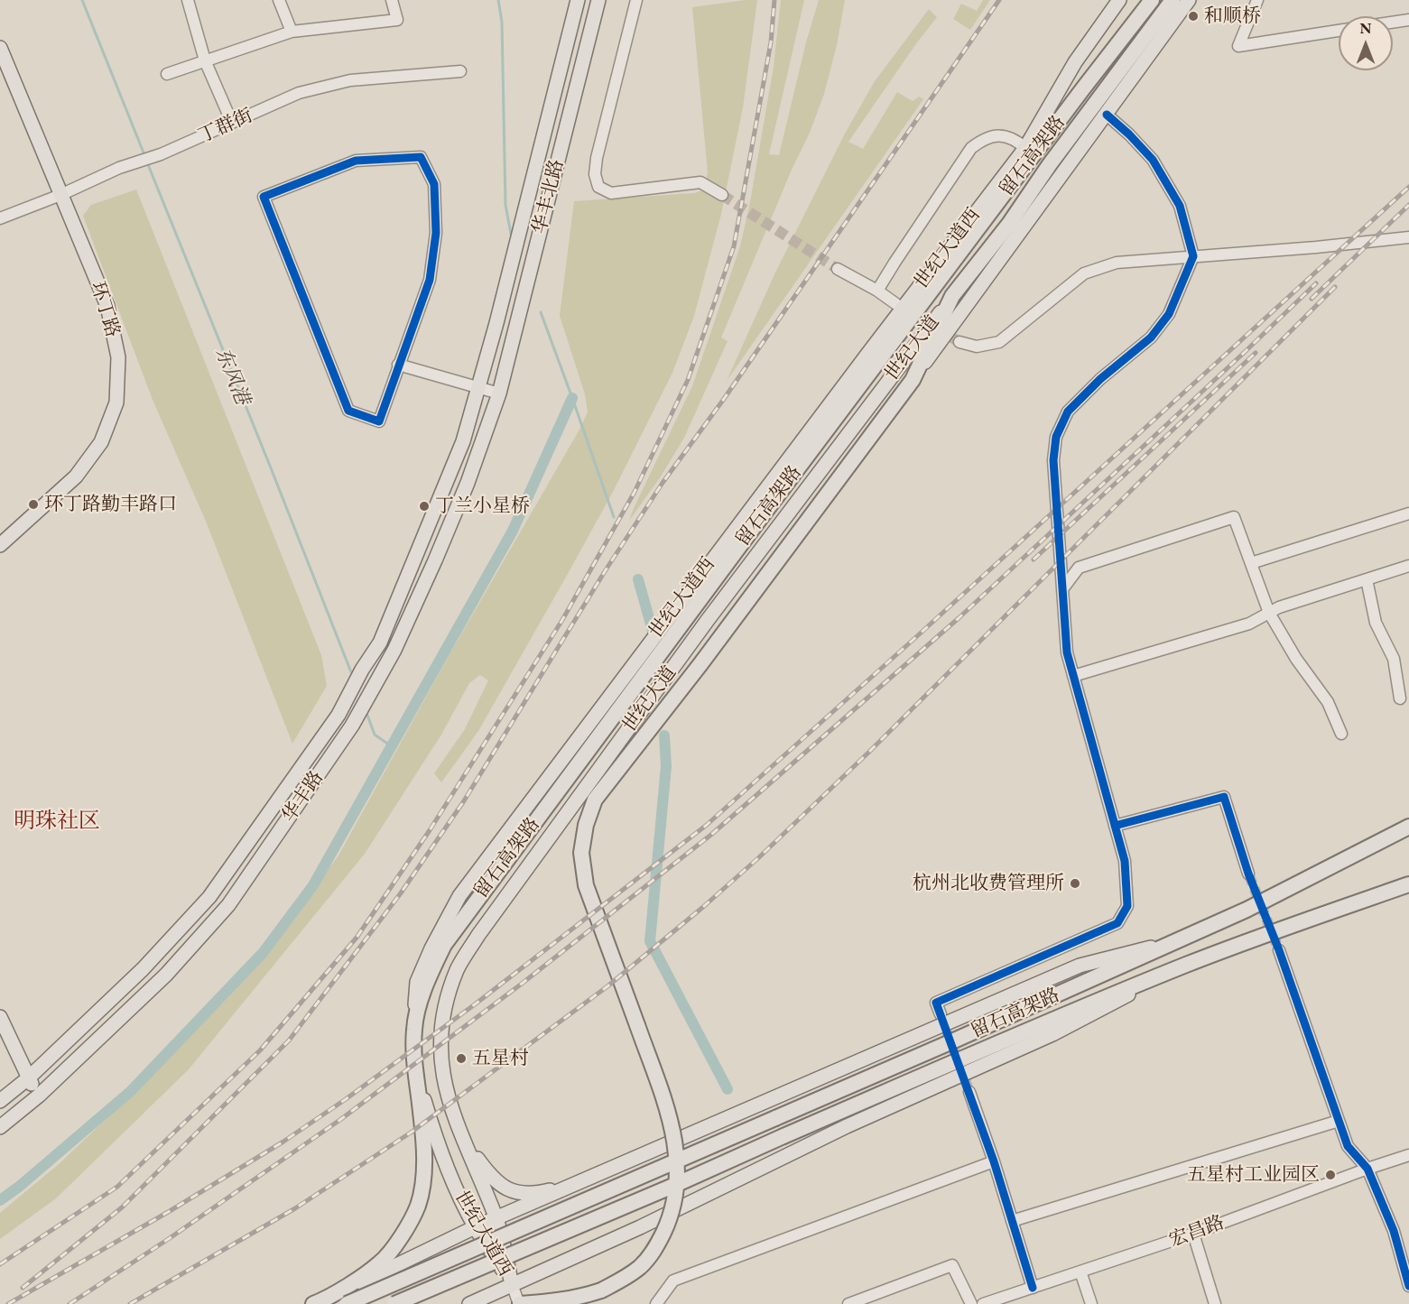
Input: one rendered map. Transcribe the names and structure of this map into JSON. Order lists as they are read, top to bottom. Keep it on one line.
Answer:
{"streets":{"highway":["留石高架路"],"main road":["华丰北路","世纪大道西","环丁路","世纪大道","华丰路"],"street":["丁群街","宏昌路"]},"crossings":[["丁群街","环丁路"],["留石高架路","世纪大道西"],["留石高架路","世纪大道"],["华丰北路","华丰路"],["世纪大道西","世纪大道"]],"districts":["明珠社区"],"water":["东风港"],"places":["和顺桥","环丁路勤丰路口","丁兰小星桥","杭州北收费管理所","五星村","五星村工业园区"],"north":"top"}
